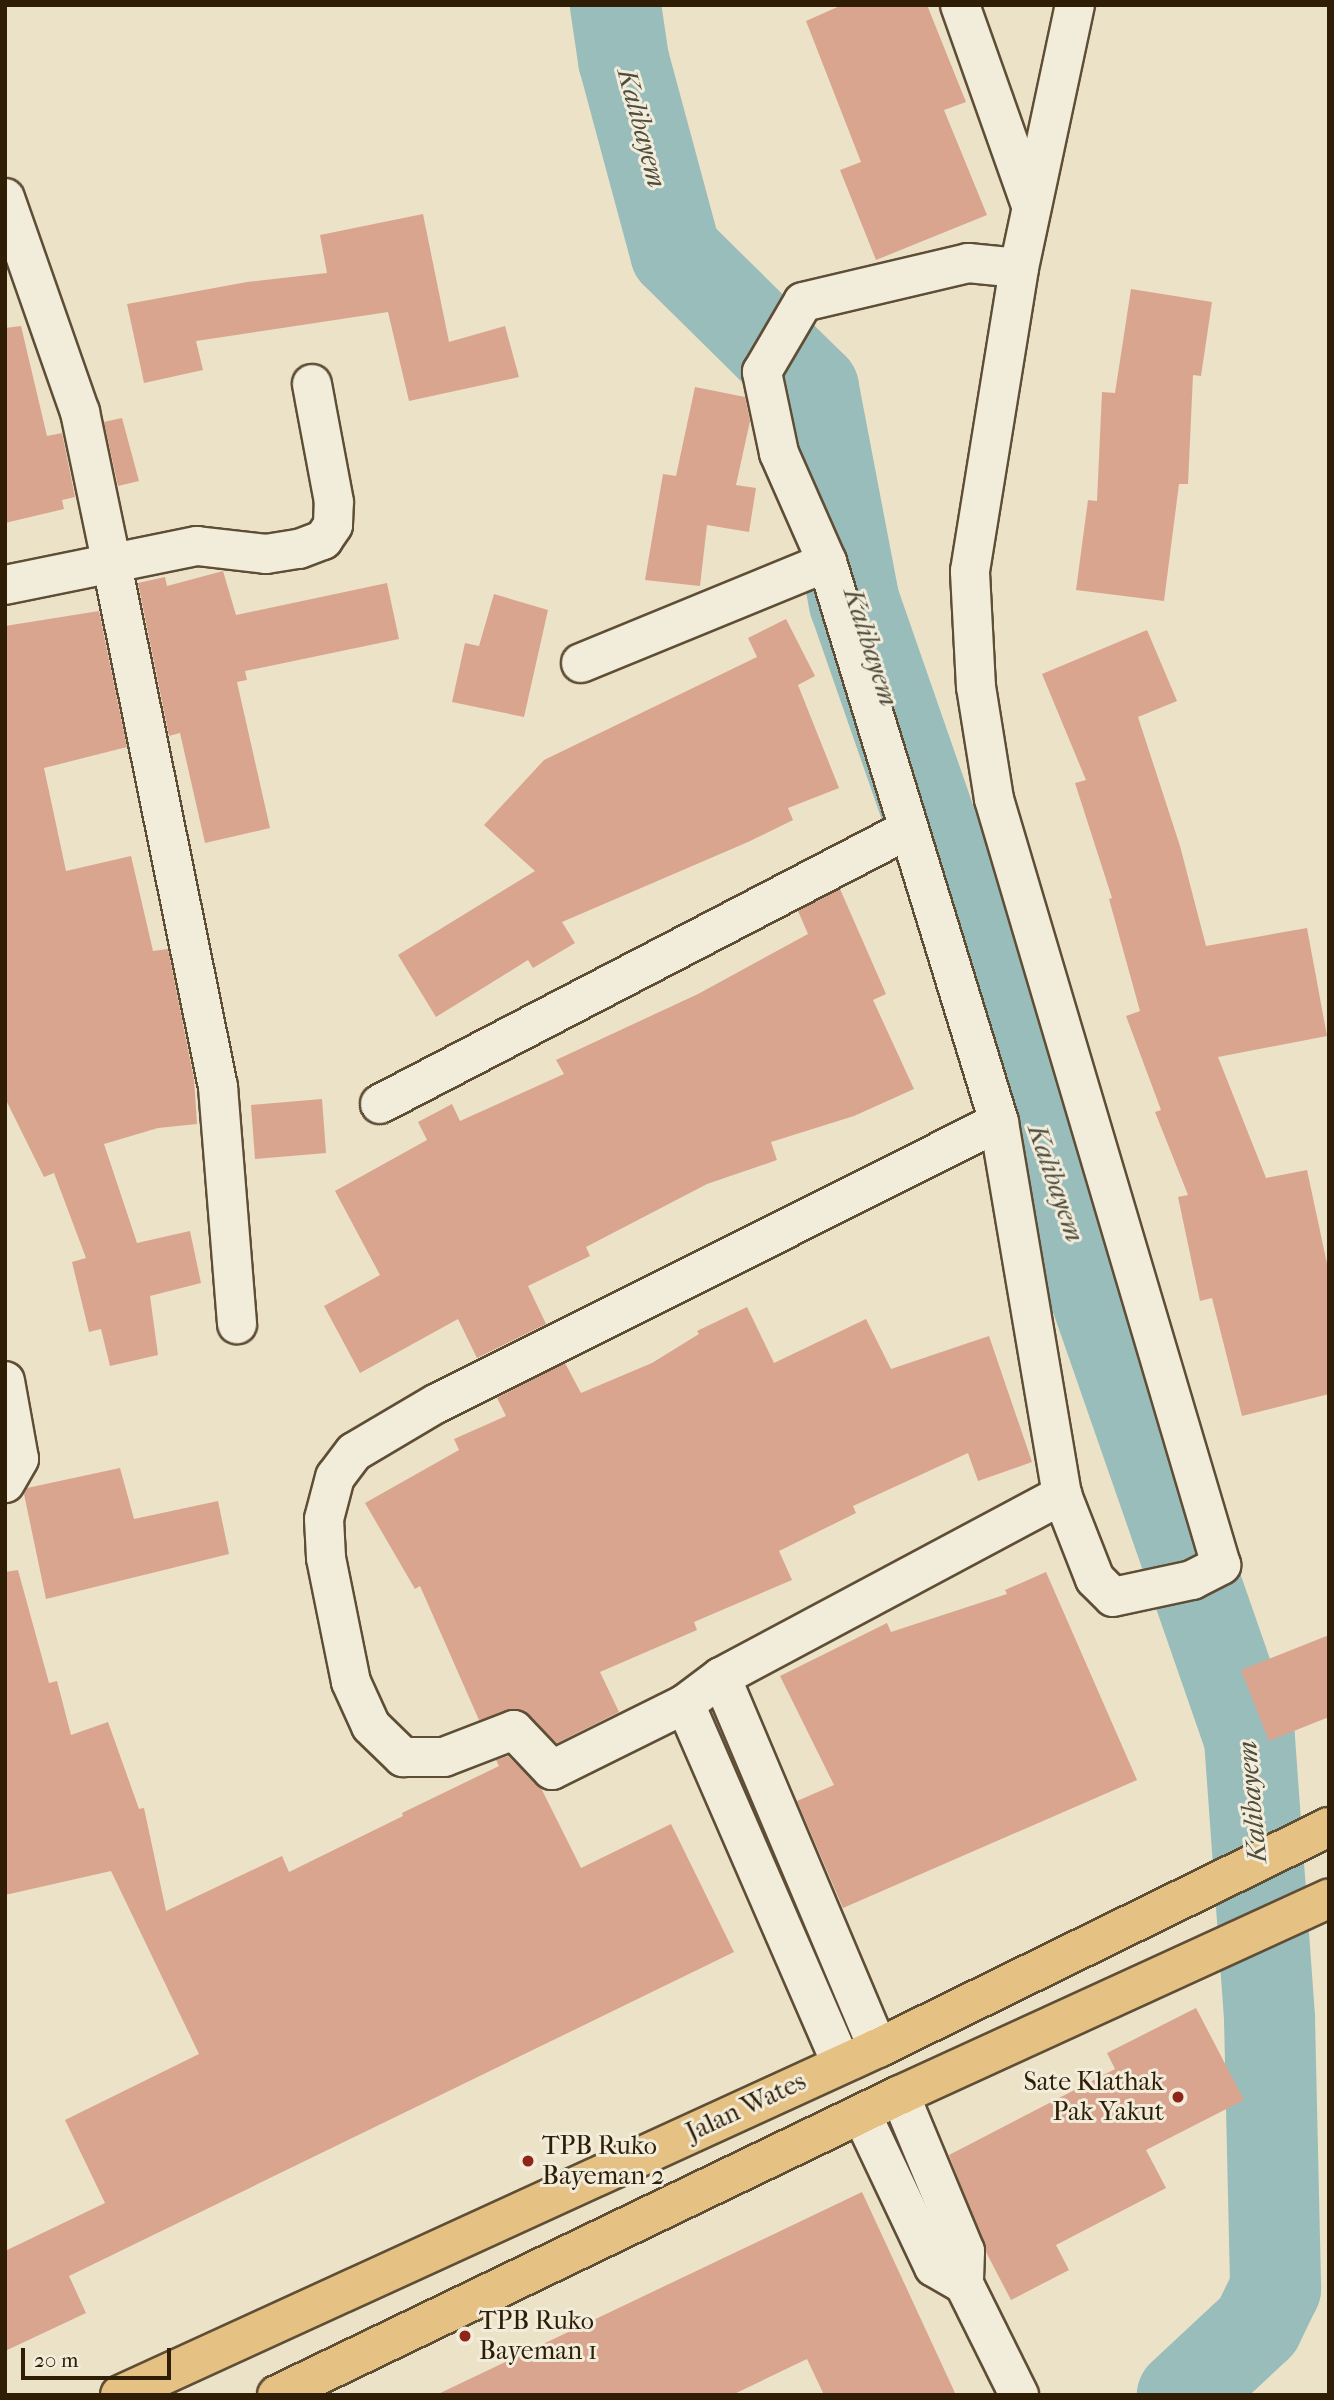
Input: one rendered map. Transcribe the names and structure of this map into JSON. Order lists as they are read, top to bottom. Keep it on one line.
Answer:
{"streets":{"main road":["Jalan Wates"]},"water":["Kalibayem"],"places":["Sate Klathak Pak Yakut","TPB Ruko Bayeman 2","TPB Ruko Bayeman 1"],"scale_bar":"20 m"}
